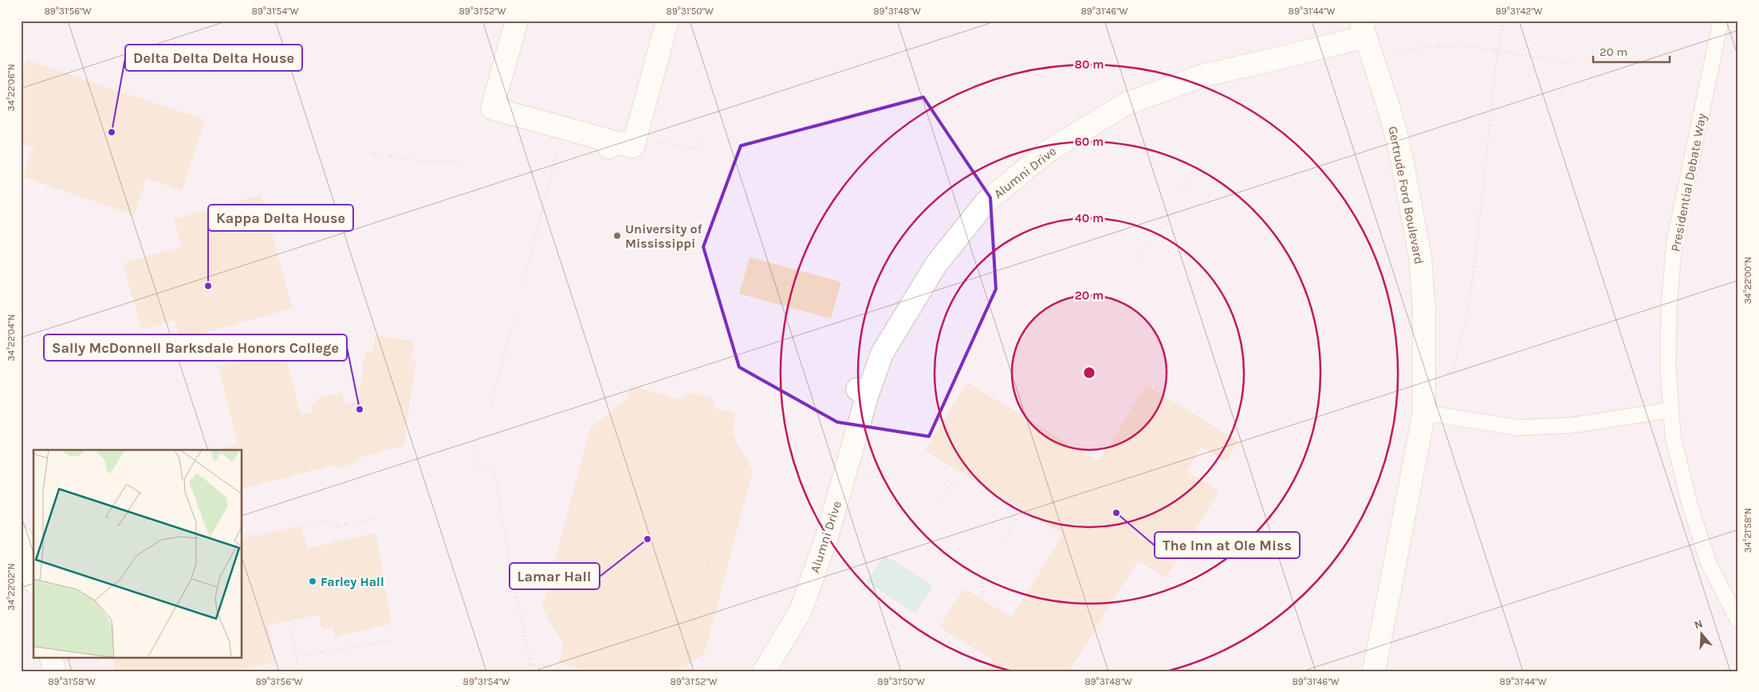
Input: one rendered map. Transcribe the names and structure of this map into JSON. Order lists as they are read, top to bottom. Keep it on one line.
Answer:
{"streets":{"street":["Alumni Drive","Gertrude Ford Boulevard"],"lane":["Presidential Debate Way"]},"crossings":[["Alumni Drive","Gertrude Ford Boulevard"]],"places":["Delta Delta Delta House","University of Mississippi","Kappa Delta House","Sally McDonnell Barksdale Honors College","The Inn at Ole Miss","Lamar Hall","Farley Hall"],"scale_bar":"20 m","north":"top","coordinates":["89°31'56\"W","89°31'54\"W","89°31'52\"W","89°31'50\"W","89°31'48\"W","89°31'46\"W","89°31'44\"W","89°31'42\"W","34°22'06\"N","34°22'00\"N","34°22'04\"N","34°21'58\"N","34°22'02\"N","89°31'58\"W"],"rings":["80 m","60 m","40 m","20 m"]}
